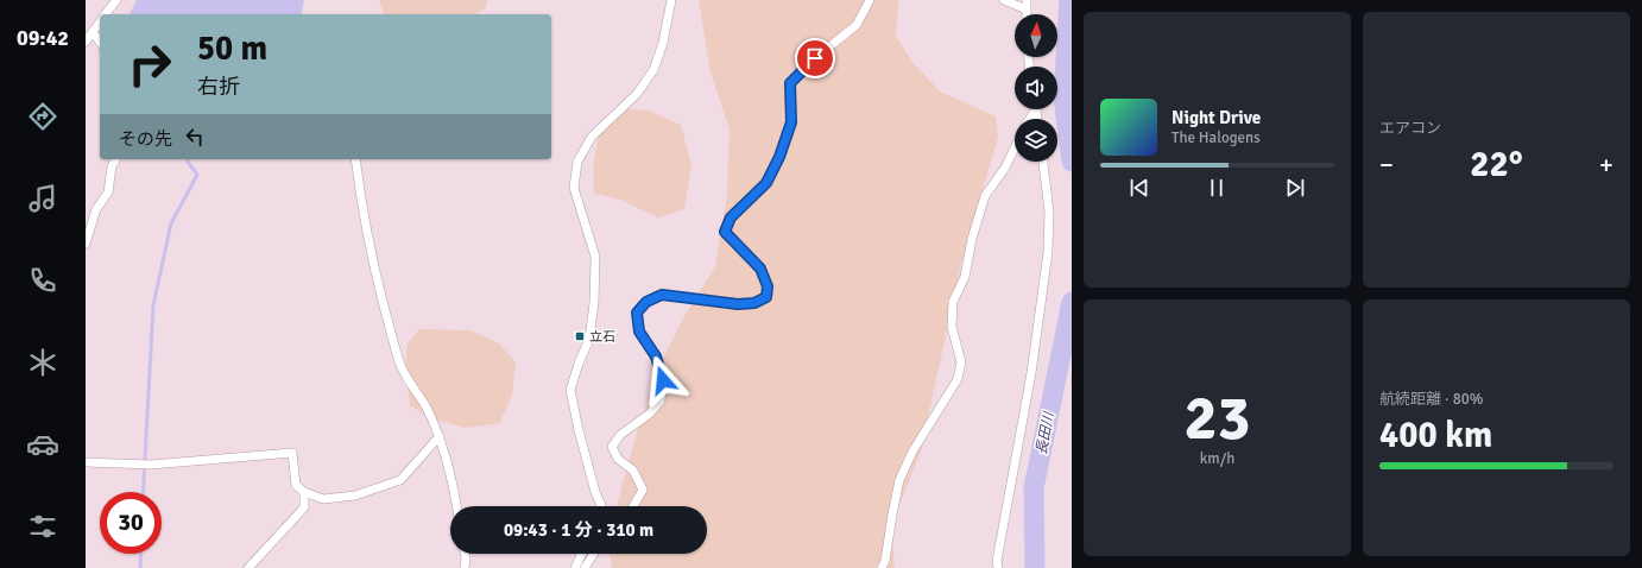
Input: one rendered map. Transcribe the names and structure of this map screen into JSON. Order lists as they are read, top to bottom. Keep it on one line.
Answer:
{"water":["長田川"],"places":{"transit":["立石"]},"north":"top","page":{"tabs":"09:42","tile":["エアコン",["23","km/h"],["航続距離 · 80%","400 km"]],"turn":["50 m","右折"],"song":["Night Drive","The Halogens"],"then":"その先","heat":["−","22°","+"],"limit":"30","trip":"09:43 · 1 分 · 310 m"}}
